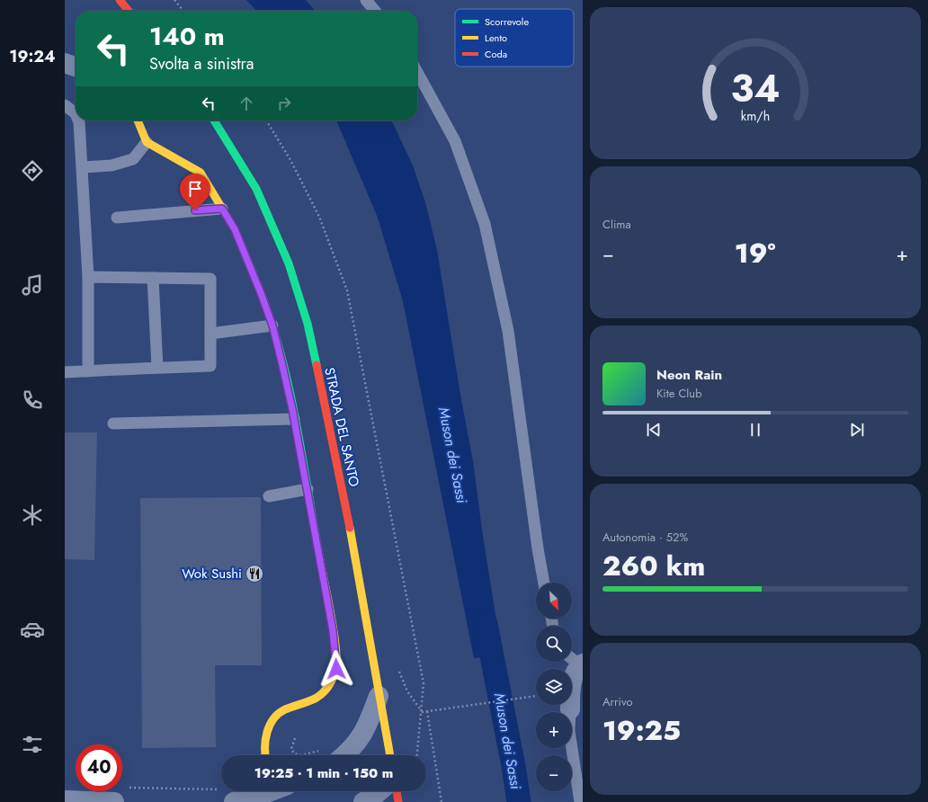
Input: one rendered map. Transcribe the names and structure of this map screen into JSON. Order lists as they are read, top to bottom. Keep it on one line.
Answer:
{"streets":{"street":["STRADA DEL SANTO"]},"water":["Muson dei Sassi"],"places":{"restaurant":["Wok Sushi"]},"legend":["Scorrevole","Lento","Coda"],"north":"bottom right","page":{"tabs":"19:24","turn":["140 m","Svolta a sinistra"],"tile":["Clima",["Autonomia · 52%","260 km"],["Arrivo","19:25"]],"heat":["−","19°","+"],"song":["Neon Rain","Kite Club"],"map_buttons":["+","−"],"limit":"40","trip":"19:25 · 1 min · 150 m","gauge":["34","km/h"]}}
